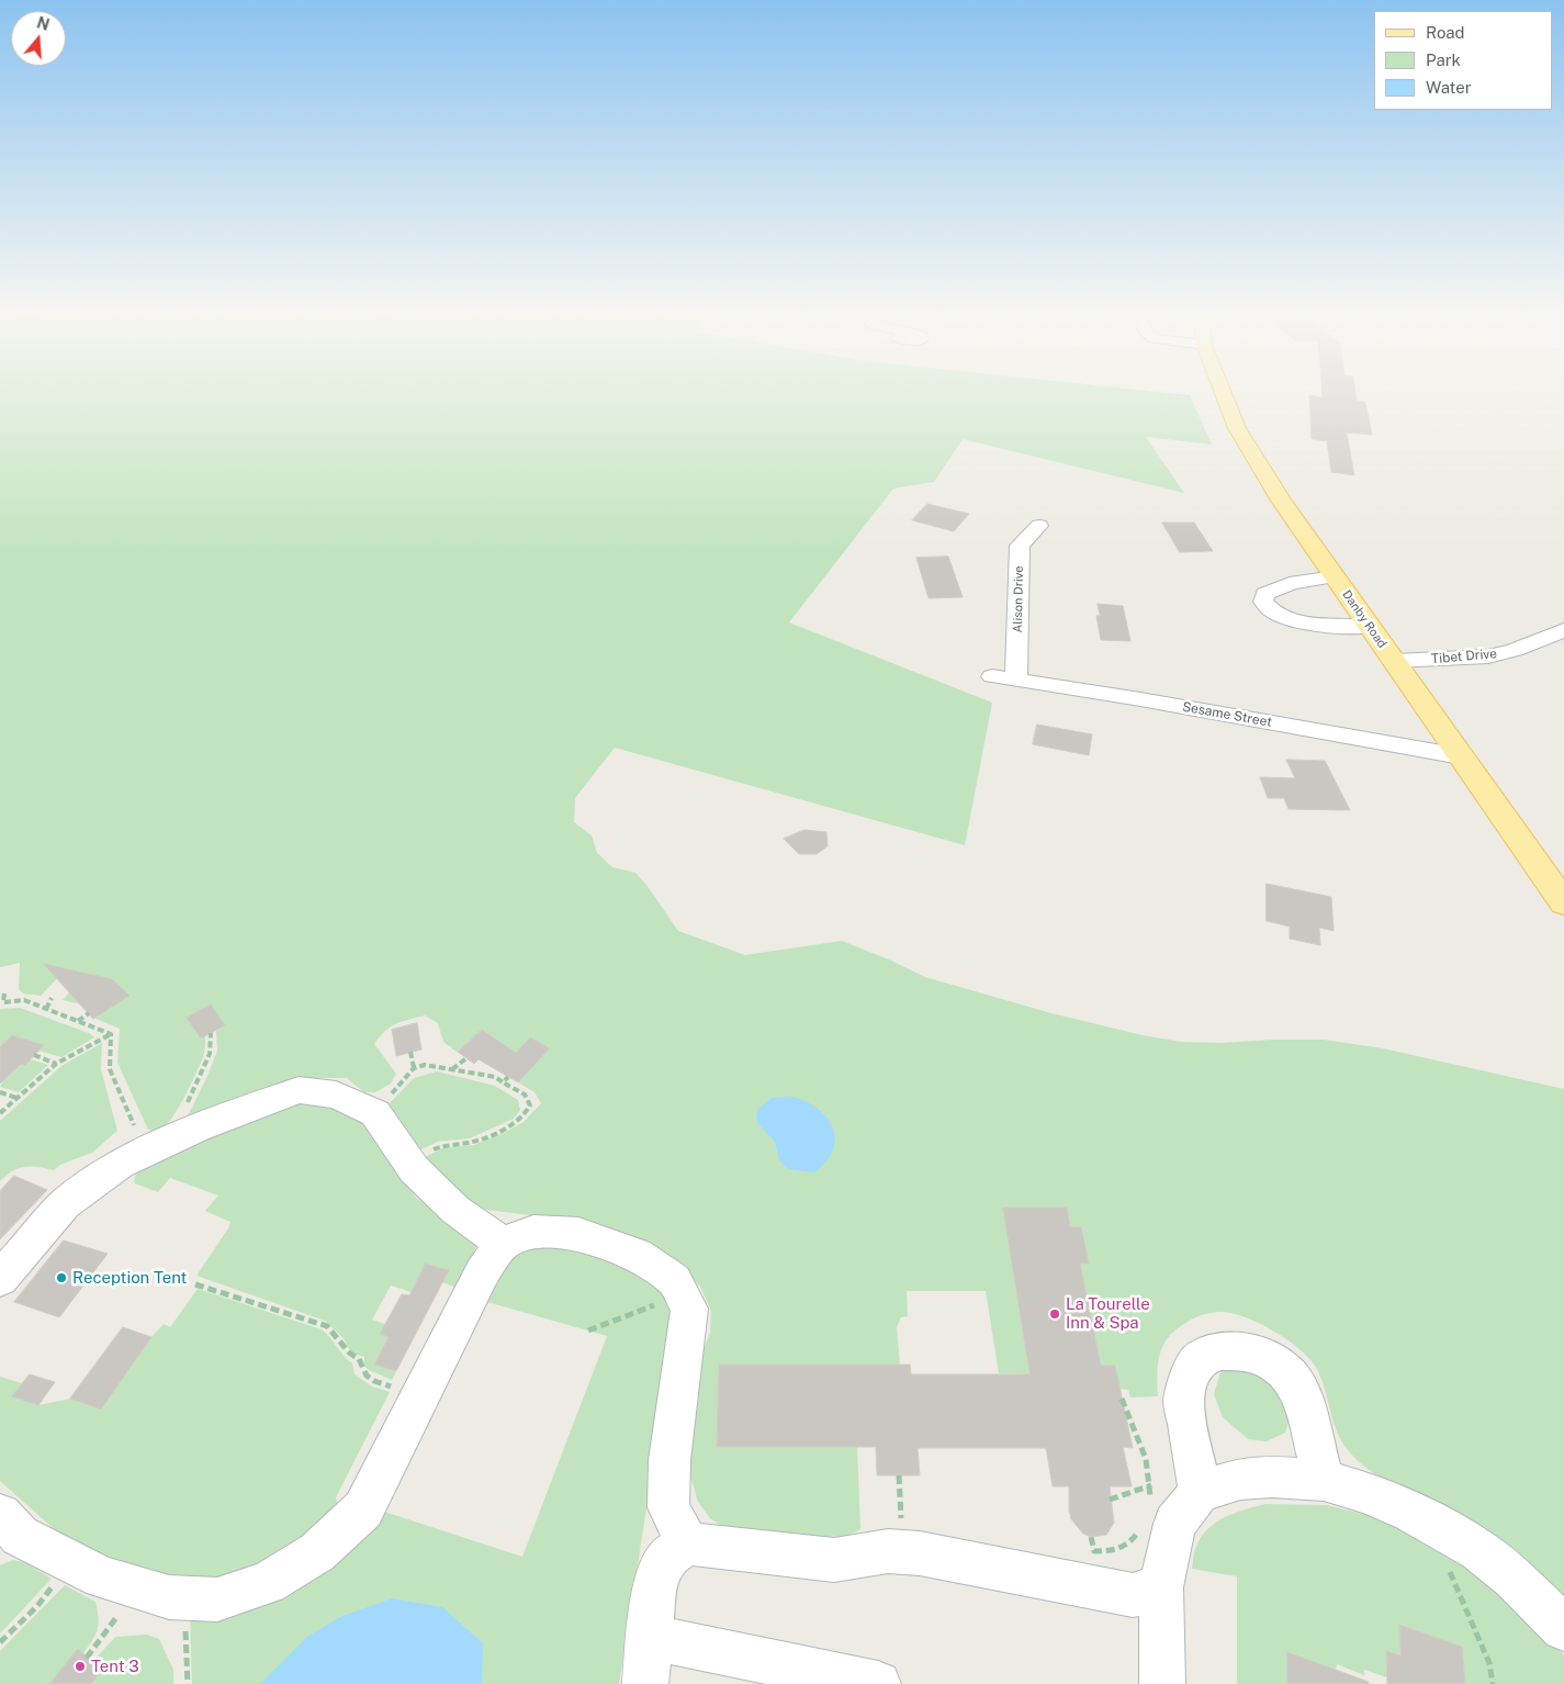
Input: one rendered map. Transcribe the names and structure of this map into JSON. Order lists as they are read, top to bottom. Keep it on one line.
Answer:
{"streets":{"main road":["Danby Road"],"street":["Alison Drive","Tibet Drive","Sesame Street"]},"crossings":[["Alison Drive","Sesame Street"],["Danby Road","Tibet Drive"],["Danby Road","Sesame Street"]],"places":["Reception Tent","La Tourelle Inn & Spa","Tent 3"],"legend":["Road","Park","Water"],"north":"top"}
